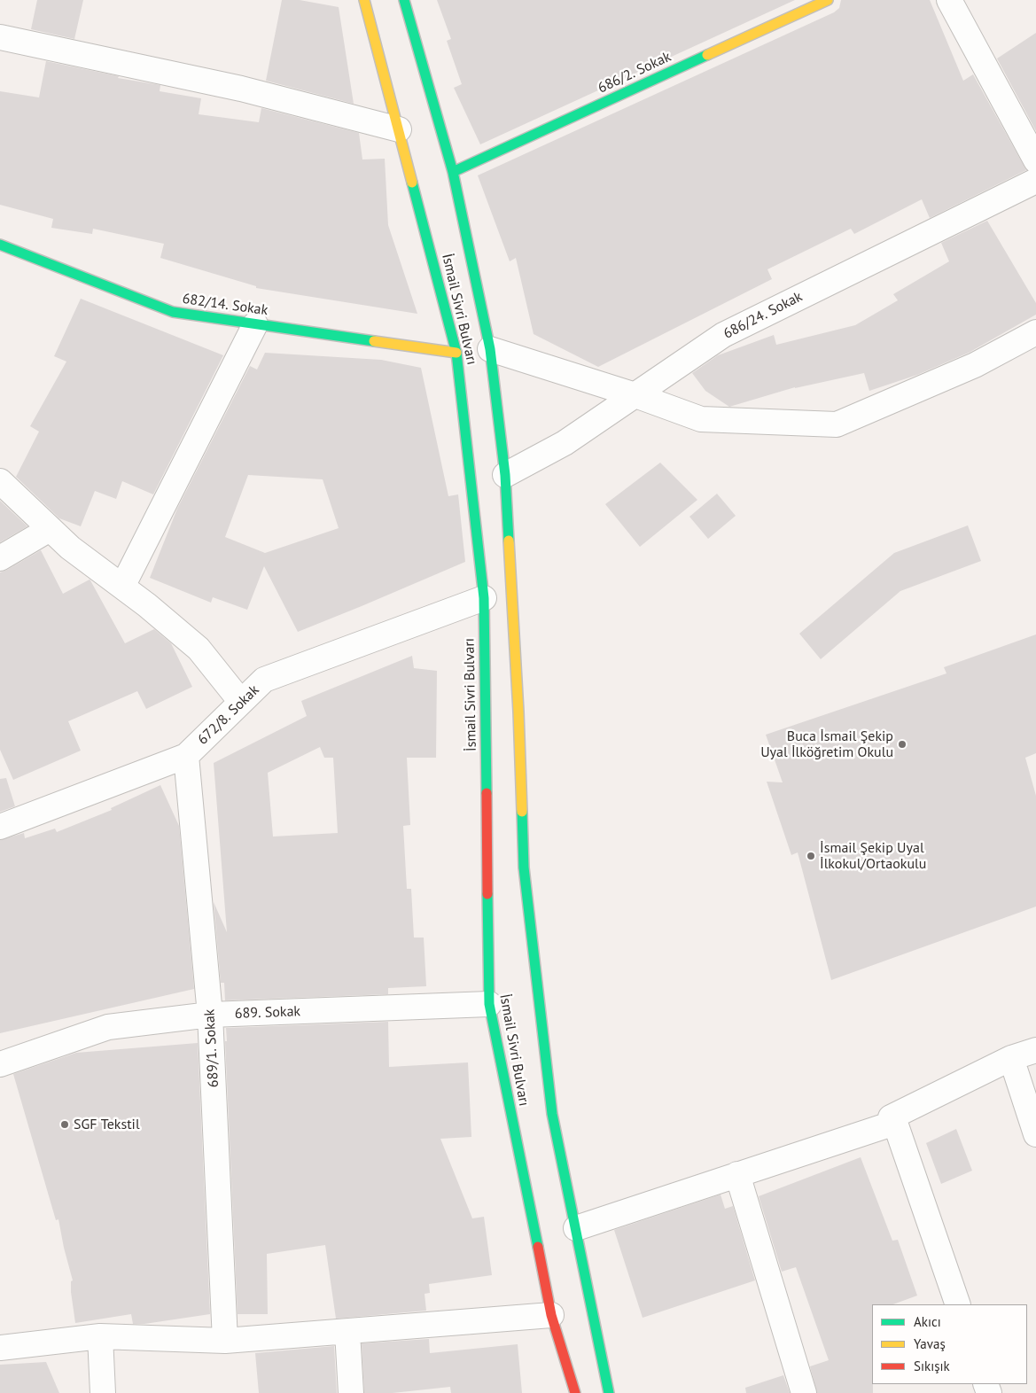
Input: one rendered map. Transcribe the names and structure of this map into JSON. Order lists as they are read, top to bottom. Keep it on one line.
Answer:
{"streets":{"main road":["686/2. Sokak","682/14. Sokak","İsmail Sivri Bulvarı"],"street":["686/24. Sokak","672/8. Sokak","689. Sokak","689/1. Sokak"]},"crossings":[["686/2. Sokak","İsmail Sivri Bulvarı"],["682/14. Sokak","İsmail Sivri Bulvarı"],["İsmail Sivri Bulvarı","686/24. Sokak"],["İsmail Sivri Bulvarı","672/8. Sokak"],["İsmail Sivri Bulvarı","689. Sokak"],["672/8. Sokak","689/1. Sokak"],["689. Sokak","689/1. Sokak"]],"places":["Buca İsmail Şekip Uyal İlköğretim Okulu","İsmail Şekip Uyal İlkokul/Ortaokulu","SGF Tekstil"],"legend":["Akıcı","Yavaş","Sıkışık"]}
